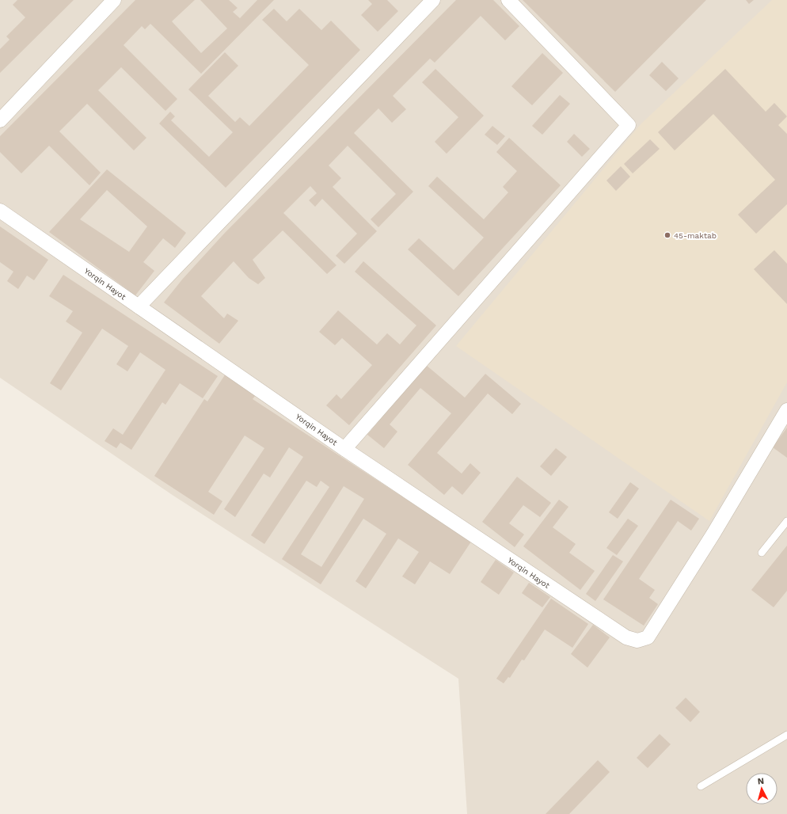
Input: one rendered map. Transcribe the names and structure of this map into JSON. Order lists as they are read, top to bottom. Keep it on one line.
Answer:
{"streets":{"street":["Yorqin Hayot"]},"places":["45-maktab"],"north":"top"}
